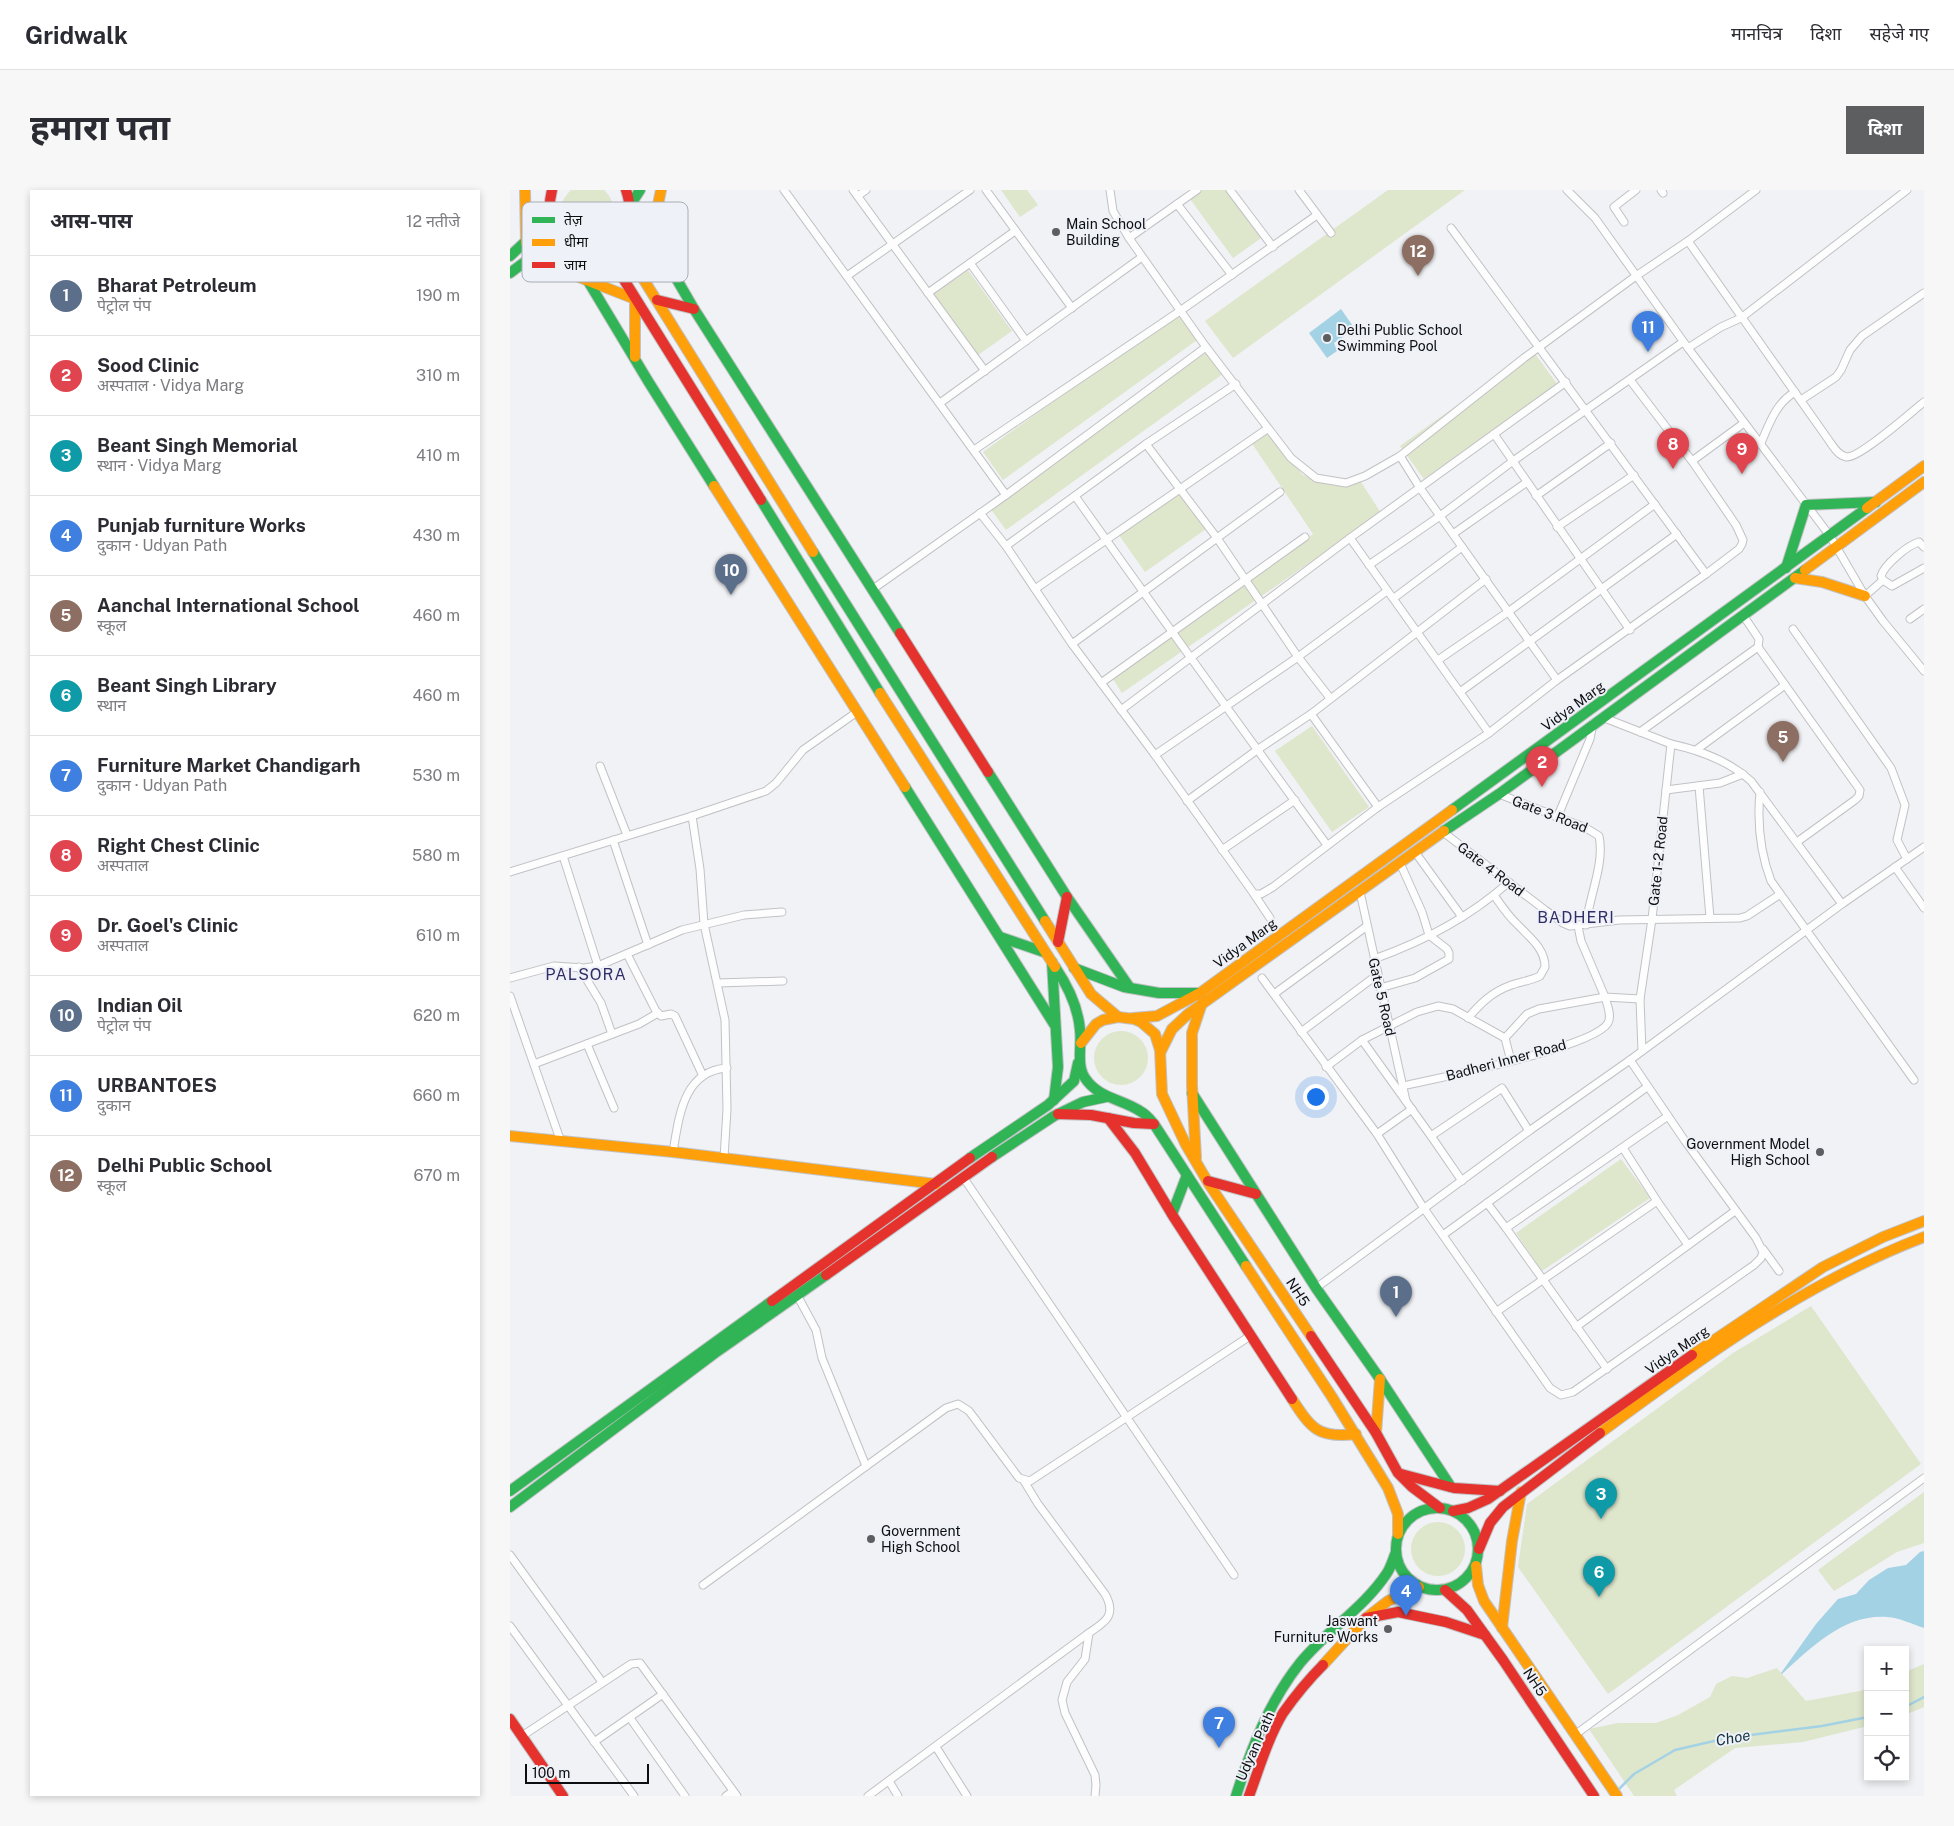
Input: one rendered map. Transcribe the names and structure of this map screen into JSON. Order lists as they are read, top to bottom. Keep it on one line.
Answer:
{"streets":{"main road":["Vidya Marg","NH5","Udyan Path"],"street":["Gate 3 Road","Gate 1-2 Road","Gate 4 Road","Gate 5 Road","Badheri Inner Road"]},"crossings":[["Vidya Marg","Gate 3 Road"],["Vidya Marg","Gate 4 Road"],["Vidya Marg","Gate 5 Road"],["Vidya Marg","NH5"],["Vidya Marg","Udyan Path"],["Gate 3 Road","Gate 4 Road"],["Gate 3 Road","Badheri Inner Road"],["Gate 4 Road","Badheri Inner Road"],["Gate 5 Road","Badheri Inner Road"],["NH5","Udyan Path"]],"districts":["BADHERI","PALSORA"],"water":["Choe"],"places":["Main School Building","Delhi Public School Swimming Pool","Government Model High School","Government High School","Jaswant Furniture Works"],"legend":["तेज़","धीमा","जाम"],"scale_bar":"100 m","page":{"header":"Gridwalk","nav":["मानचित्र","दिशा","सहेजे गए"],"buttons":"दिशा","title":"हमारा पता","heading":["आस-पास","12 नतीजे"],"pins":["12","11","8","9","10","5","2","1","3","6","4","7"],"list":[{"mark":"1","name":"Bharat Petroleum","note":"पेट्रोल पंप","value":"190 m"},{"mark":"2","name":"Sood Clinic","note":"अस्पताल · Vidya Marg","value":"310 m"},{"mark":"3","name":"Beant Singh Memorial","note":"स्थान · Vidya Marg","value":"410 m"},{"mark":"4","name":"Punjab furniture Works","note":"दुकान · Udyan Path","value":"430 m"},{"mark":"5","name":"Aanchal International School","note":"स्कूल","value":"460 m"},{"mark":"6","name":"Beant Singh Library","note":"स्थान","value":"460 m"},{"mark":"7","name":"Furniture Market Chandigarh","note":"दुकान · Udyan Path","value":"530 m"},{"mark":"8","name":"Right Chest Clinic","note":"अस्पताल","value":"580 m"},{"mark":"9","name":"Dr. Goel's Clinic","note":"अस्पताल","value":"610 m"},{"mark":"10","name":"Indian Oil","note":"पेट्रोल पंप","value":"620 m"},{"mark":"11","name":"URBANTOES","note":"दुकान","value":"660 m"},{"mark":"12","name":"Delhi Public School","note":"स्कूल","value":"670 m"}],"map_buttons":["+","−"],"scale":"100 m"}}
